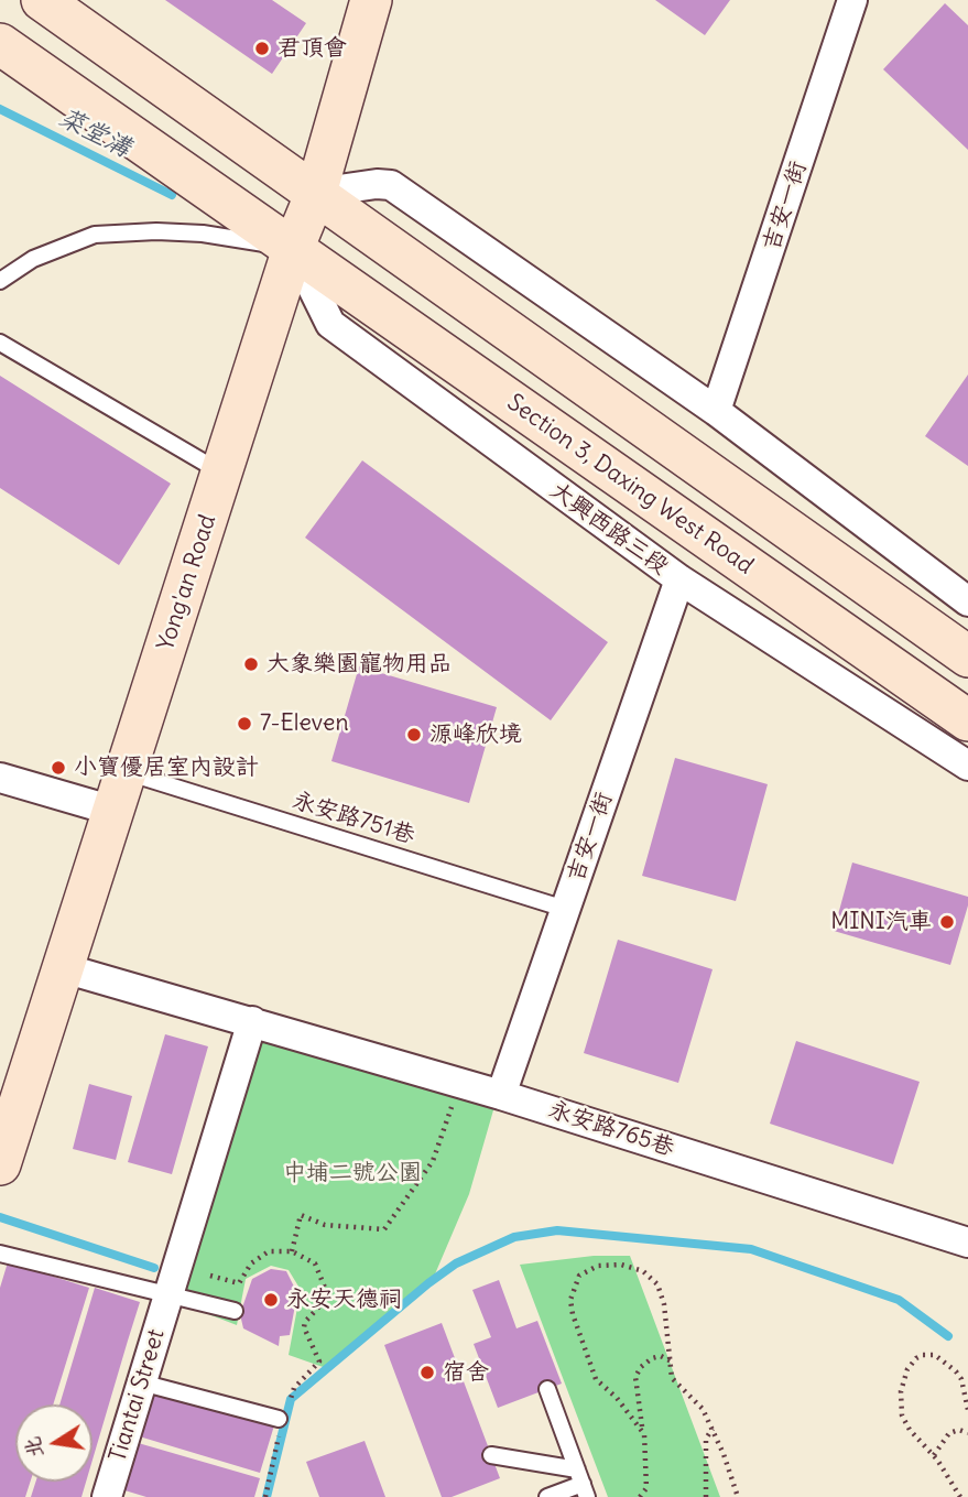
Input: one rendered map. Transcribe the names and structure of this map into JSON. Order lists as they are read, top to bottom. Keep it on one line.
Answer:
{"streets":{"street":["吉安一街","Section 3, Daxing West Road","大興西路三段","Yong'an Road","永安路765巷","Tiantai Street"],"lane":["永安路751巷"]},"crossings":[["吉安一街","大興西路三段"],["吉安一街","永安路751巷"],["吉安一街","永安路765巷"],["Section 3, Daxing West Road","大興西路三段"],["Section 3, Daxing West Road","Yong'an Road"],["大興西路三段","Yong'an Road"],["Yong'an Road","永安路751巷"],["Yong'an Road","永安路765巷"]],"water":["菜堂溝"],"parks":["中埔二號公園"],"places":["君頂會","大象樂園寵物用品","7-Eleven","源峰欣境","小寶優居室內設計","MINI汽車","永安天德祠","宿舍"],"north":"left"}
